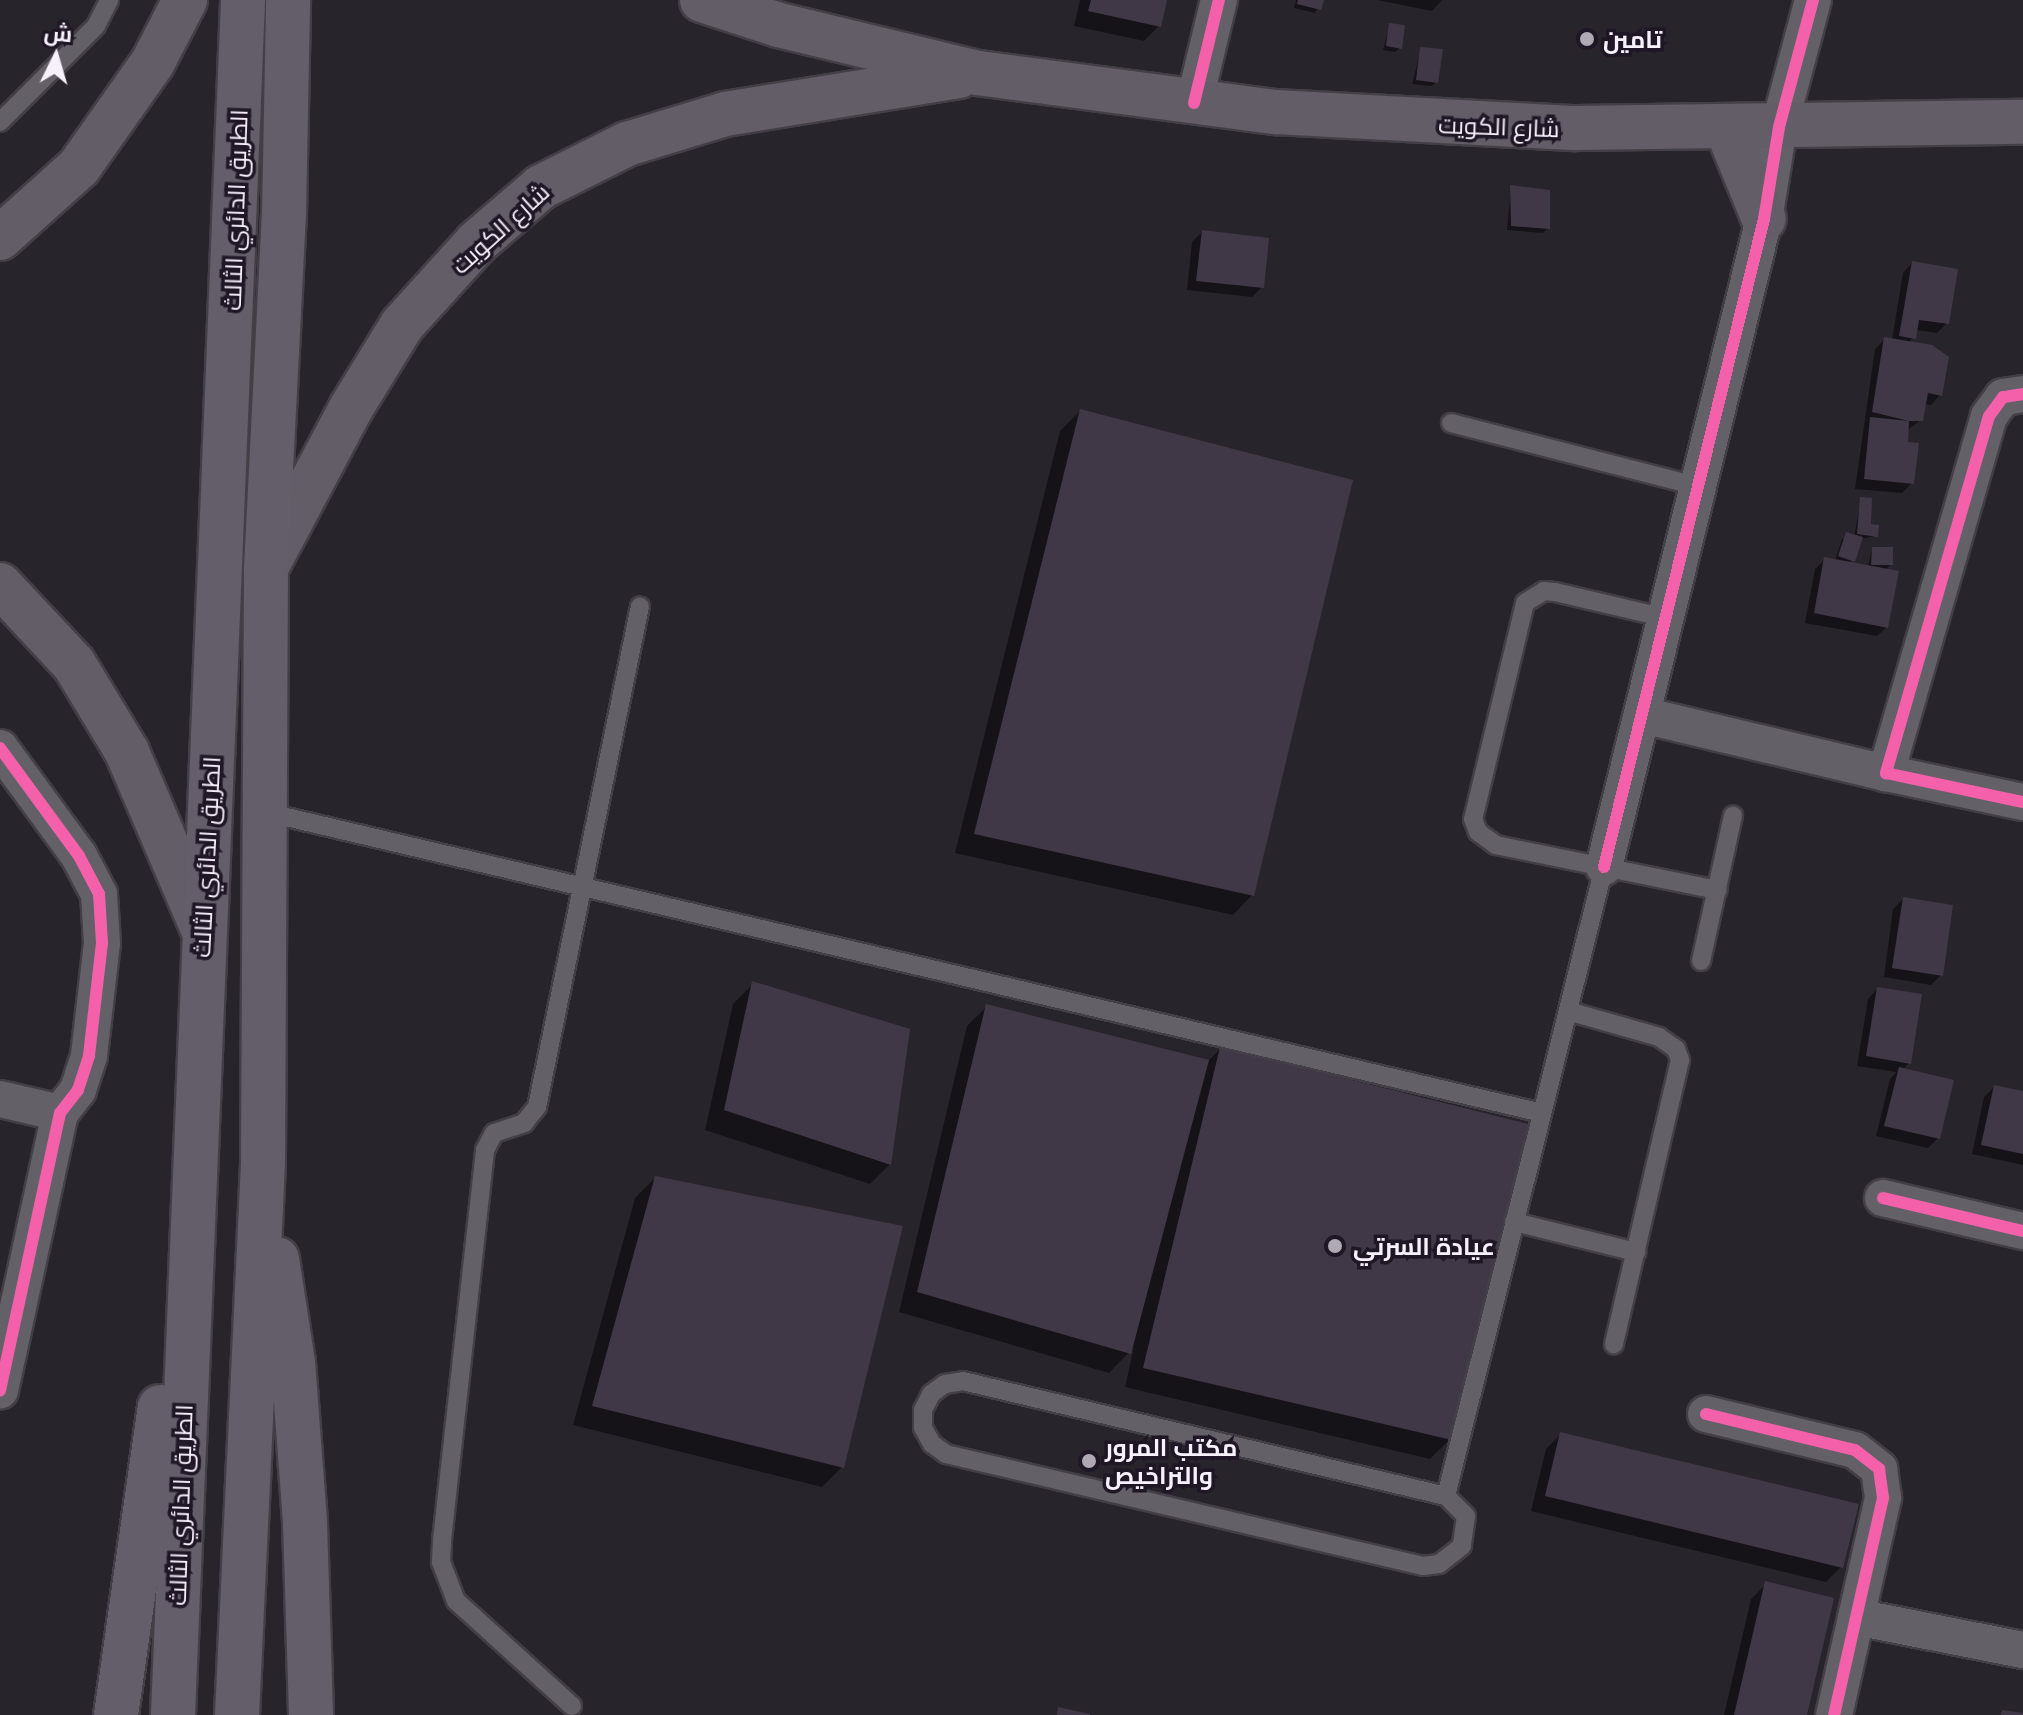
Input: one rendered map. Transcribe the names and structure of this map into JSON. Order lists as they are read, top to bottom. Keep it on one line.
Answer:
{"streets":{"highway":["الطريق الدائري الثالث"],"main road":["شارع الكويت"]},"crossings":[["شارع الكويت","الطريق الدائري الثالث"]],"places":["تامين","عيادة السرتي","مكتب المرور والتراخيص"],"north":"top"}
